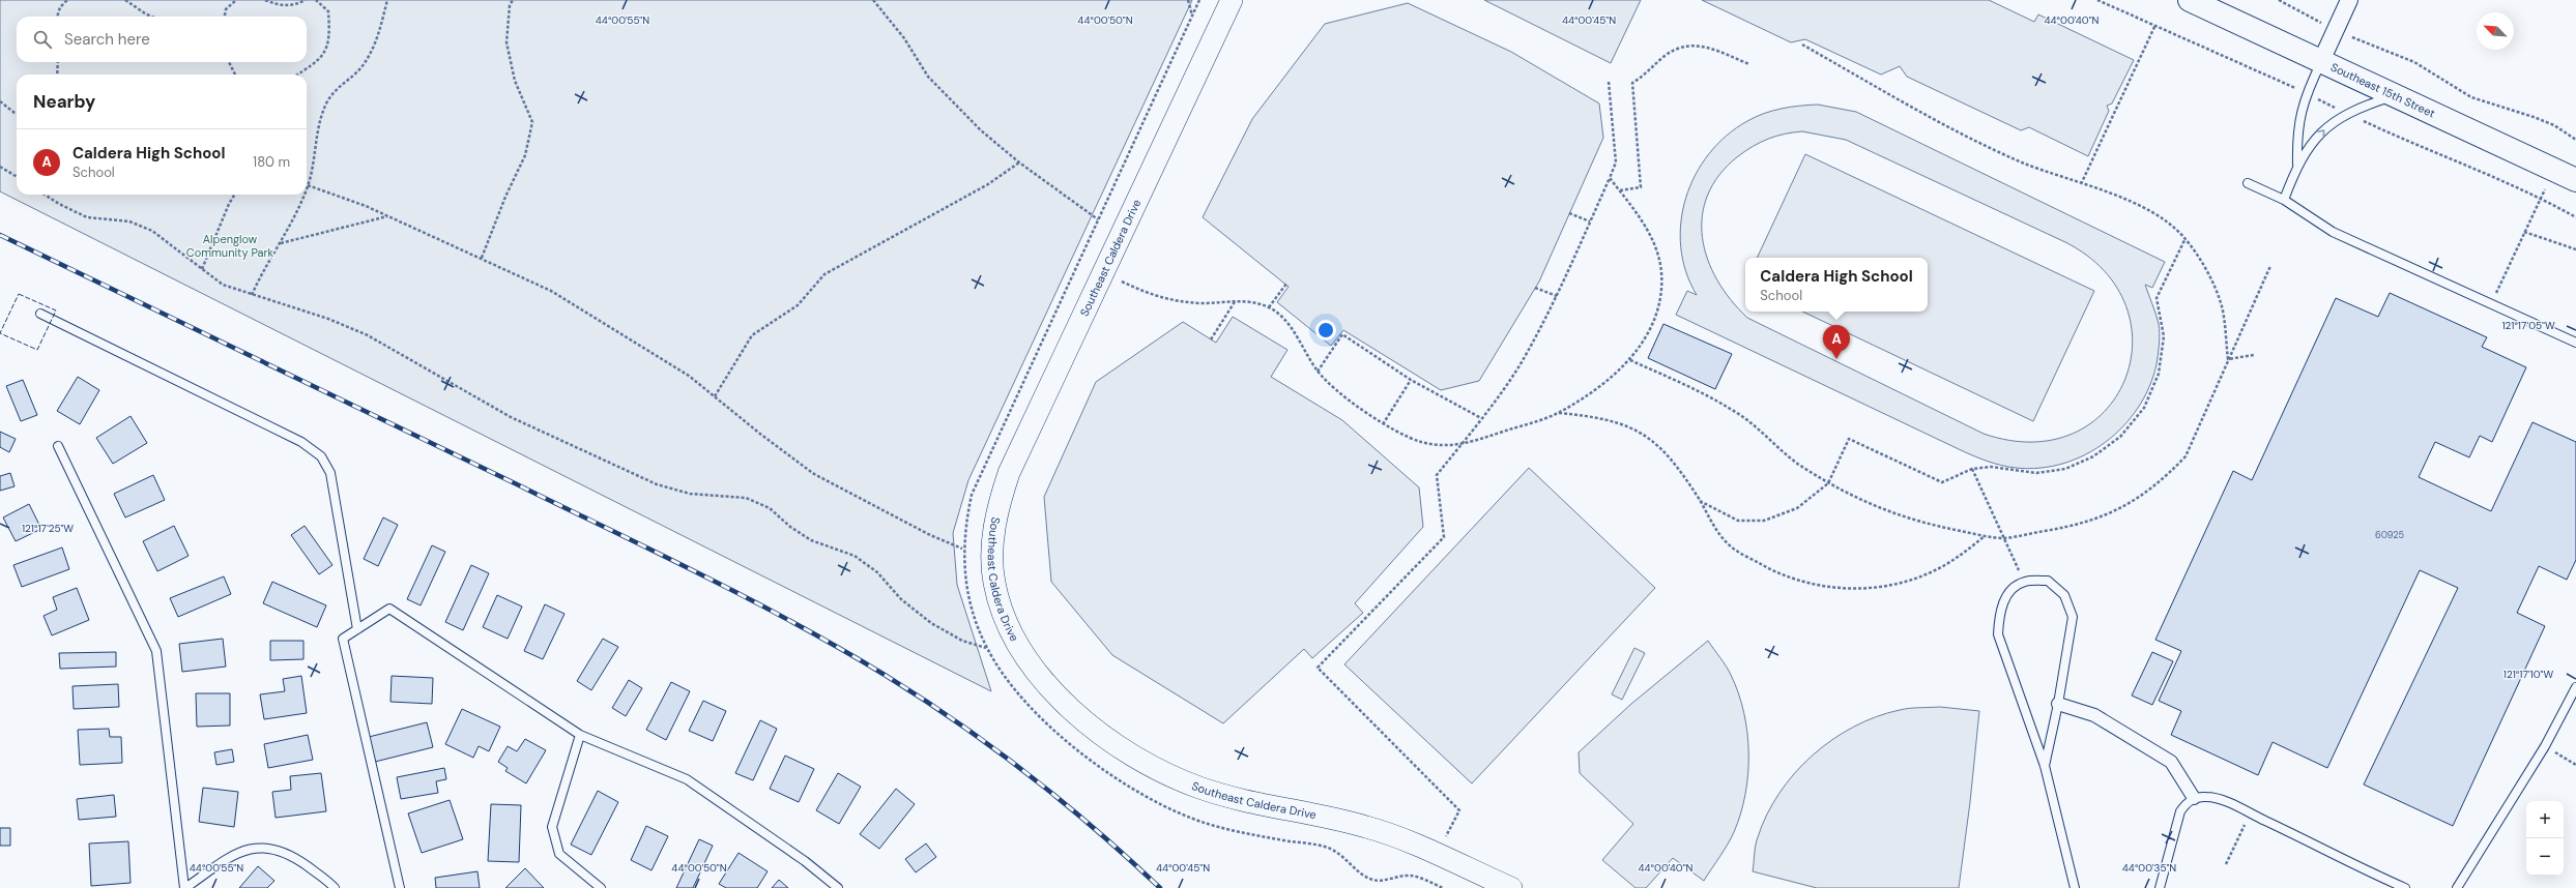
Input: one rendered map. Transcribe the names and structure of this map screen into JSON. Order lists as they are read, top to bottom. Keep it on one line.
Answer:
{"streets":{"main road":["Southeast 15th Street"],"street":["Southeast Caldera Drive"]},"parks":["Alpenglow Community Park"],"house_numbers":["60925"],"north":"top left","page":{"search":"Search here","heading":"Nearby","list":[{"mark":"A","name":"Caldera High School","note":"School","value":"180 m"}],"popup":["Caldera High School","School"],"pins":"A","map_buttons":["+","−"]},"coordinates":["44°00'55\"N","44°00'50\"N","44°00'45\"N","44°00'40\"N","121°17'05\"W","121°17'25\"W","121°17'10\"W","44°00'35\"N"]}
